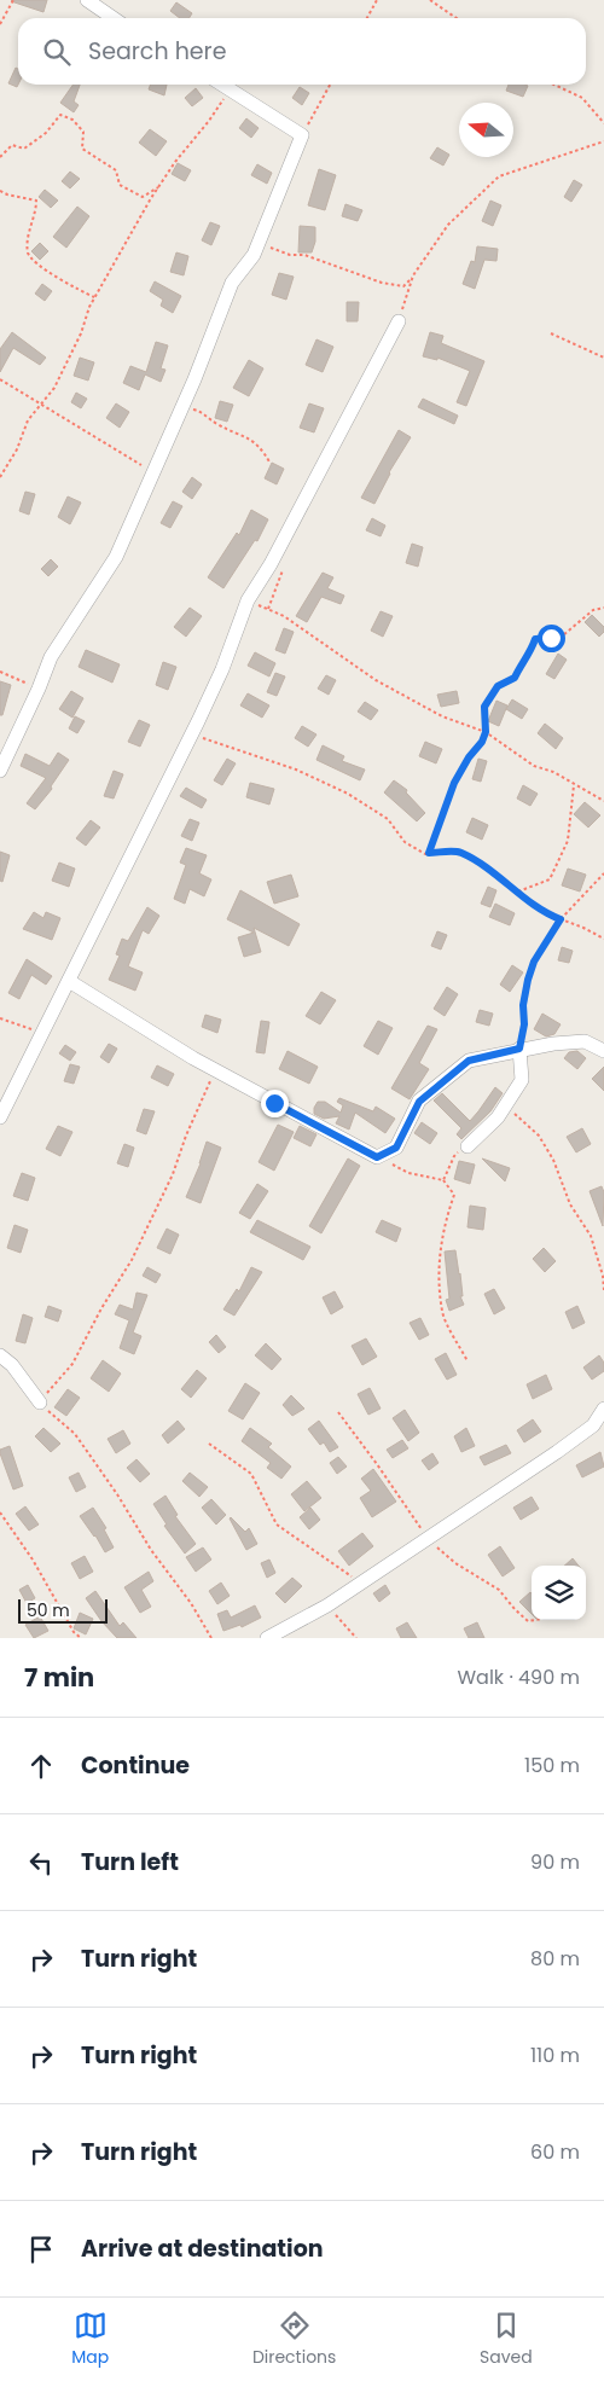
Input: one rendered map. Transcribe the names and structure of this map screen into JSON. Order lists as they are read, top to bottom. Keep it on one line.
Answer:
{"scale_bar":"50 m","north":"left","page":{"search":"Search here","scale":"50 m","heading":["7 min","Walk · 490 m"],"list":[["Continue","150 m"],["Turn left","90 m"],["Turn right","80 m"],["Turn right","110 m"],["Turn right","60 m"],"Arrive at destination"],"nav":["Map","Directions","Saved"]}}
